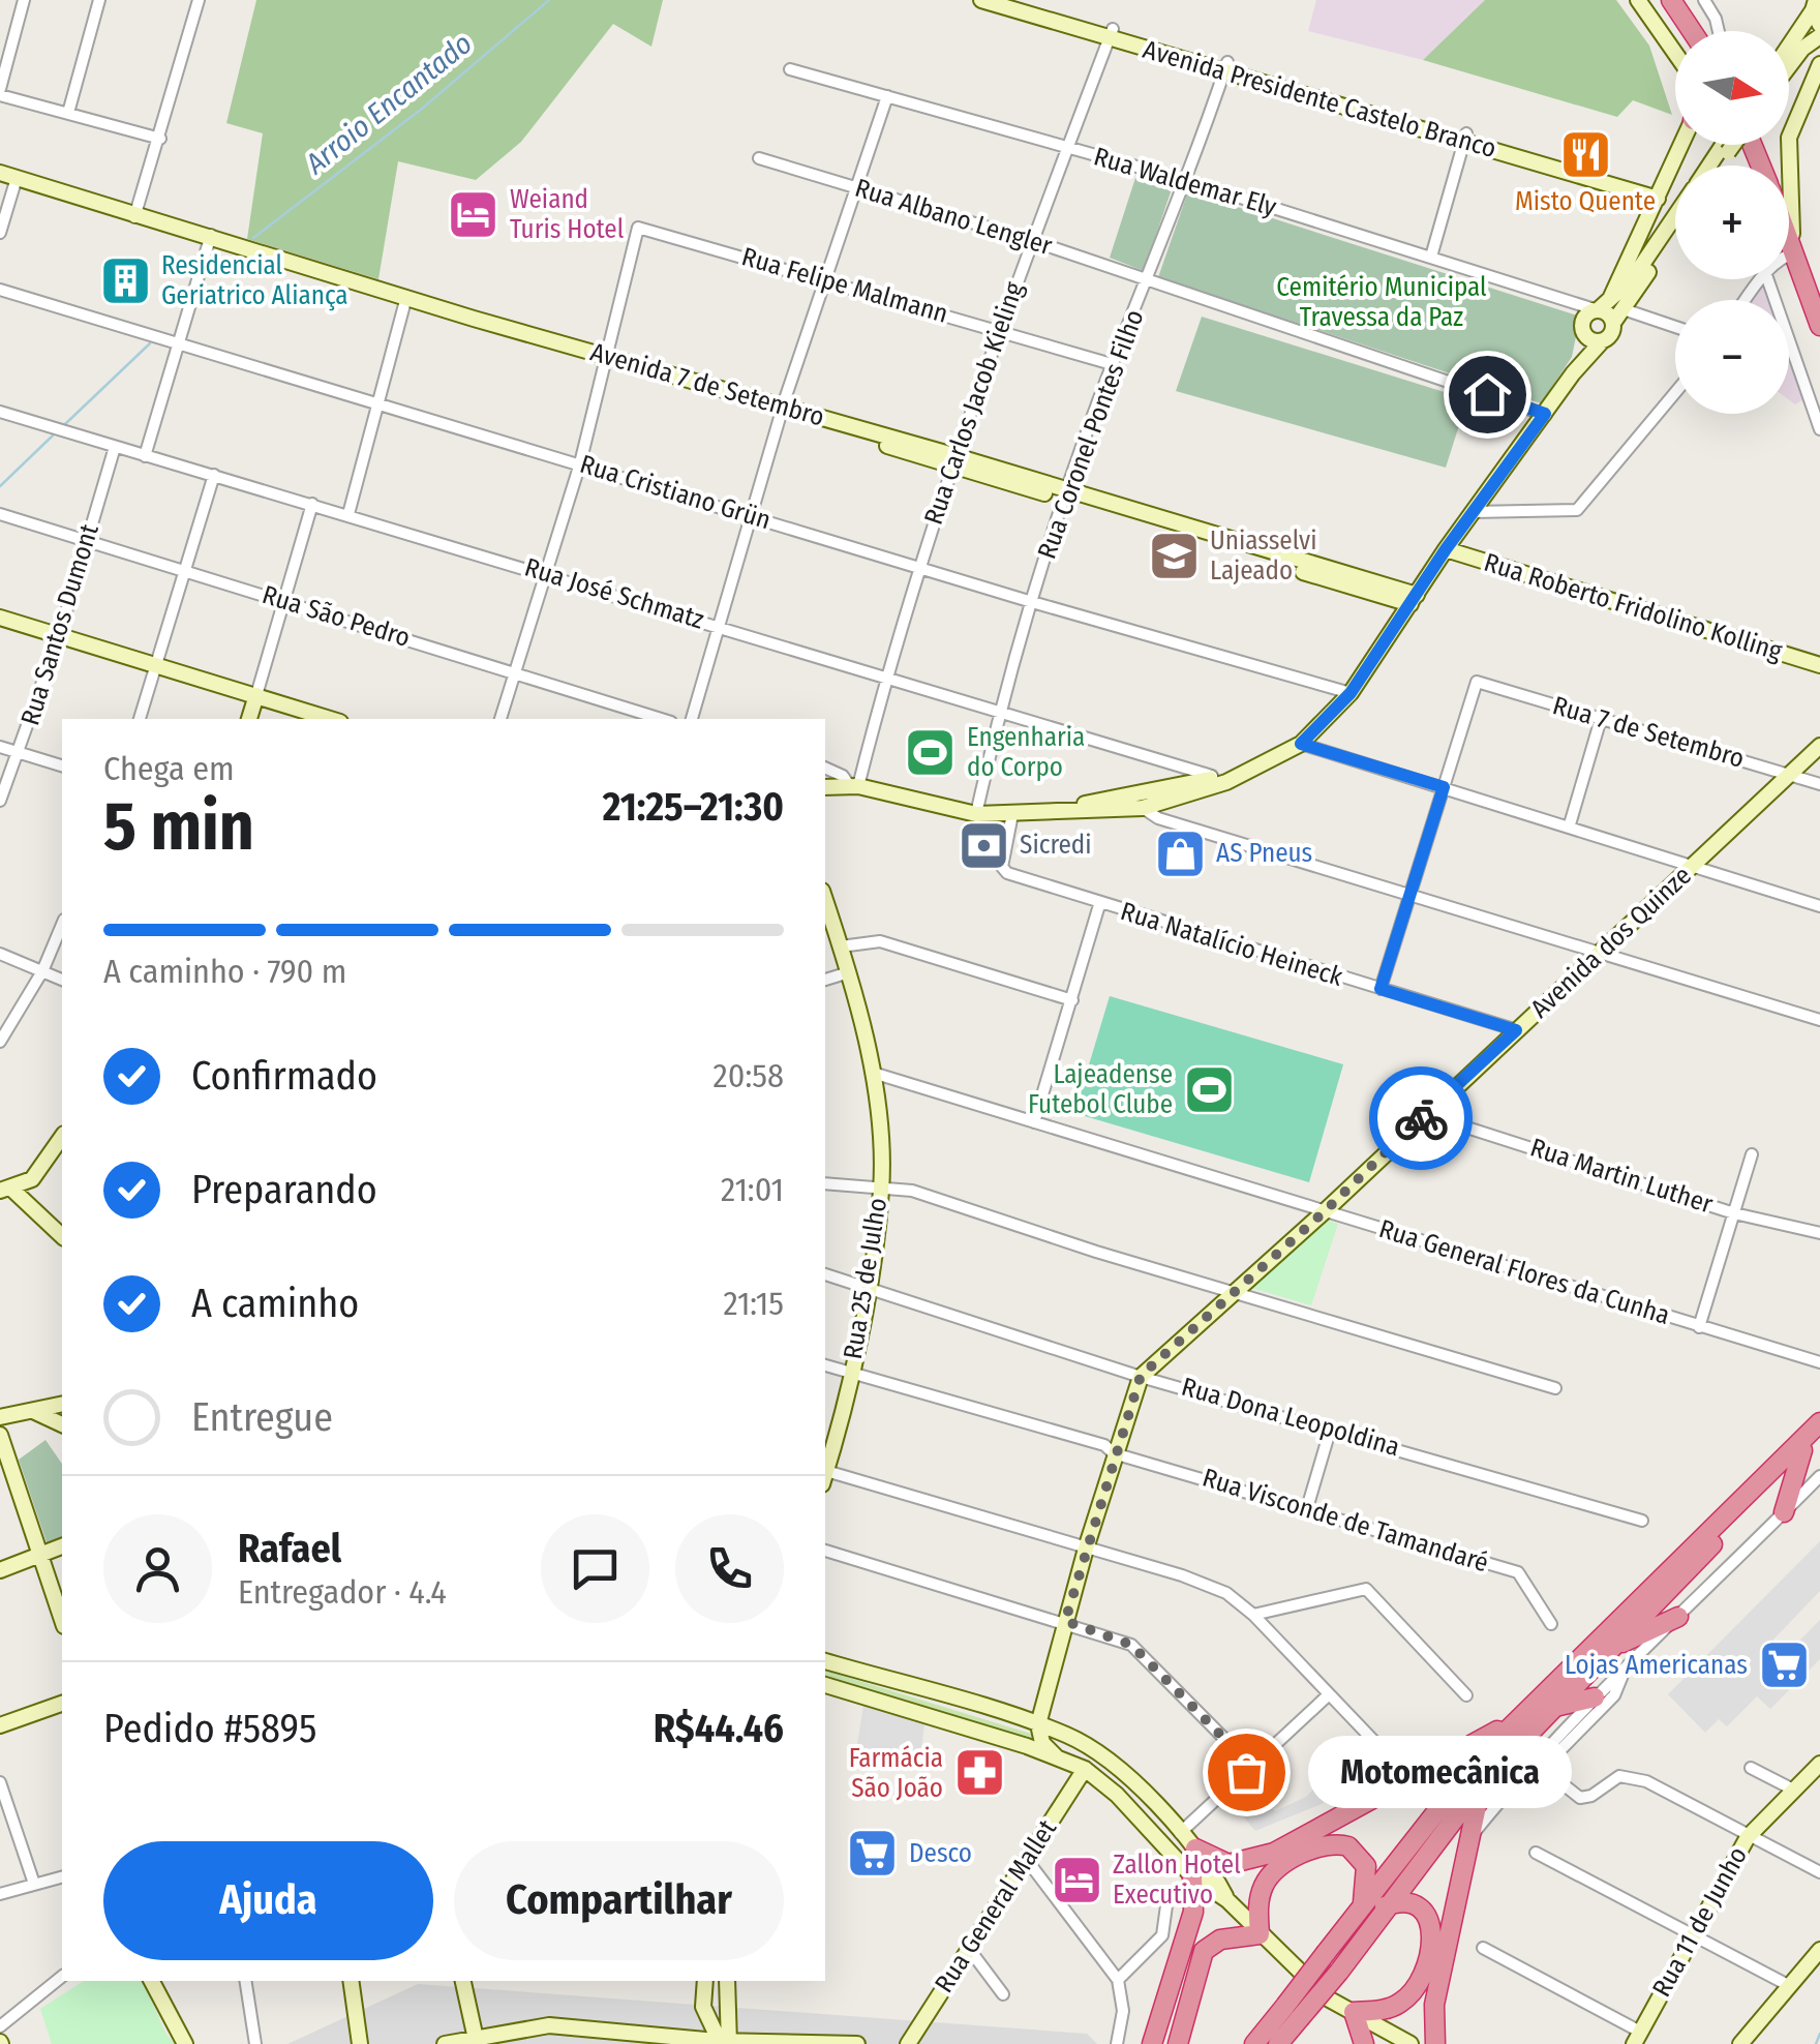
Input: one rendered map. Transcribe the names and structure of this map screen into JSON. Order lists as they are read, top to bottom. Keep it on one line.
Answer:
{"streets":{"main road":["Avenida Presidente Castelo Branco","Avenida 7 de Setembro","Rua Roberto Fridolino Kolling","Avenida dos Quinze","Rua 25 de Julho","Rua General Mallet","Rua 11 de Junho"],"street":["Rua Waldemar Ely","Rua Albano Lengler","Rua Felipe Malmann","Rua Carlos Jacob Kieling","Rua Coronel Pontes Filho","Rua Cristiano Grün","Rua José Schmatz","Rua São Pedro","Rua Santos Dumont","Rua 7 de Setembro","Rua Natalício Heineck","Rua Martin Luther","Rua General Flores da Cunha","Rua Dona Leopoldina","Rua Visconde de Tamandaré"]},"crossings":[["Avenida Presidente Castelo Branco","Rua Carlos Jacob Kieling"],["Avenida Presidente Castelo Branco","Rua Coronel Pontes Filho"],["Rua Waldemar Ely","Rua Carlos Jacob Kieling"],["Rua Waldemar Ely","Rua Coronel Pontes Filho"],["Rua Albano Lengler","Rua Carlos Jacob Kieling"],["Rua Albano Lengler","Rua Coronel Pontes Filho"],["Rua Felipe Malmann","Avenida 7 de Setembro"],["Rua Felipe Malmann","Rua Carlos Jacob Kieling"],["Rua Felipe Malmann","Rua Coronel Pontes Filho"],["Avenida 7 de Setembro","Rua Carlos Jacob Kieling"],["Avenida 7 de Setembro","Rua Coronel Pontes Filho"],["Rua Carlos Jacob Kieling","Rua Cristiano Grün"],["Rua Carlos Jacob Kieling","Rua José Schmatz"],["Rua Coronel Pontes Filho","Rua Cristiano Grün"],["Rua Coronel Pontes Filho","Rua José Schmatz"],["Rua José Schmatz","Rua Santos Dumont"],["Rua São Pedro","Rua Santos Dumont"],["Rua 7 de Setembro","Avenida dos Quinze"],["Avenida dos Quinze","Rua Natalício Heineck"],["Avenida dos Quinze","Rua Martin Luther"],["Avenida dos Quinze","Rua General Flores da Cunha"],["Avenida dos Quinze","Rua Dona Leopoldina"],["Avenida dos Quinze","Rua Visconde de Tamandaré"],["Rua General Flores da Cunha","Rua 25 de Julho"],["Rua 25 de Julho","Rua Dona Leopoldina"],["Rua 25 de Julho","Rua Visconde de Tamandaré"]],"water":["Arroio Encantado"],"parks":["Cemitério Municipal Travessa da Paz"],"places":{"restaurant":["Misto Quente"],"hotel":["Weiand Turis Hotel","Zallon Hotel Executivo"],"building":["Residencial Geriatrico Aliança"],"school or university":["Uniasselvi Lajeado"],"sports":["Engenharia do Corpo","Lajeadense Futebol Clube"],"bank":["Sicredi"],"shop":["AS Pneus"],"supermarket":["Lojas Americanas","Desco"],"other":["Motomecânica"],"pharmacy":["Farmácia São João"]},"north":"right","page":{"map_buttons":["+","−"],"heading":["5 min","Chega em","21:25–21:30"],"panel":["Rafael","Entregador · 4.4","Pedido #5895","R$44.46"],"bar":"A caminho · 790 m","list":[["Confirmado","20:58"],["Preparando","21:01"],["A caminho","21:15"],"Entregue"],"bubble":"Motomecânica","buttons":["Ajuda","Compartilhar"]}}
